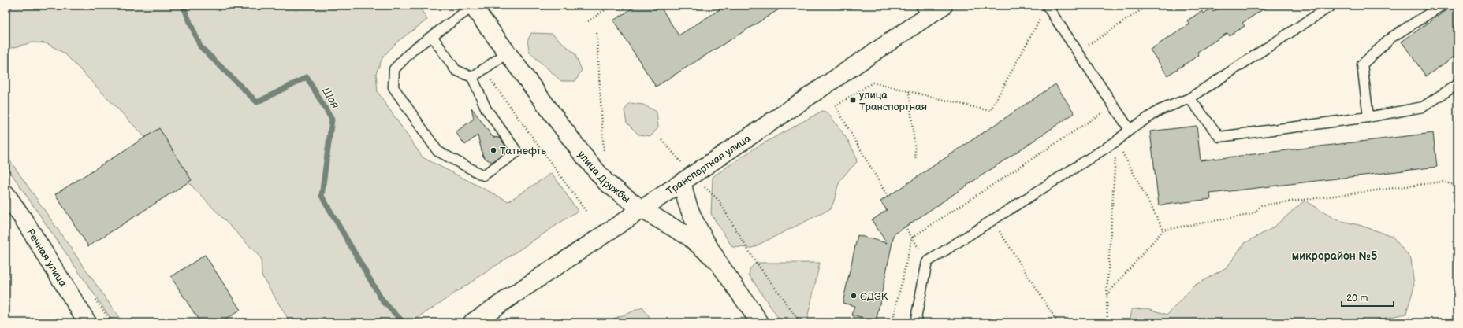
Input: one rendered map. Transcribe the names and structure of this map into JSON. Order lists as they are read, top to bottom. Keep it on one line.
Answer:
{"streets":{"main road":["Транспортная улица","улица Дружбы","Речная улица"]},"crossings":[["Транспортная улица","улица Дружбы"]],"districts":["микрорайон №5"],"water":["Шоя"],"places":{"transit":["улица Транспортная"],"other":["Татнефть","СДЭК"]},"scale_bar":"20 m"}
